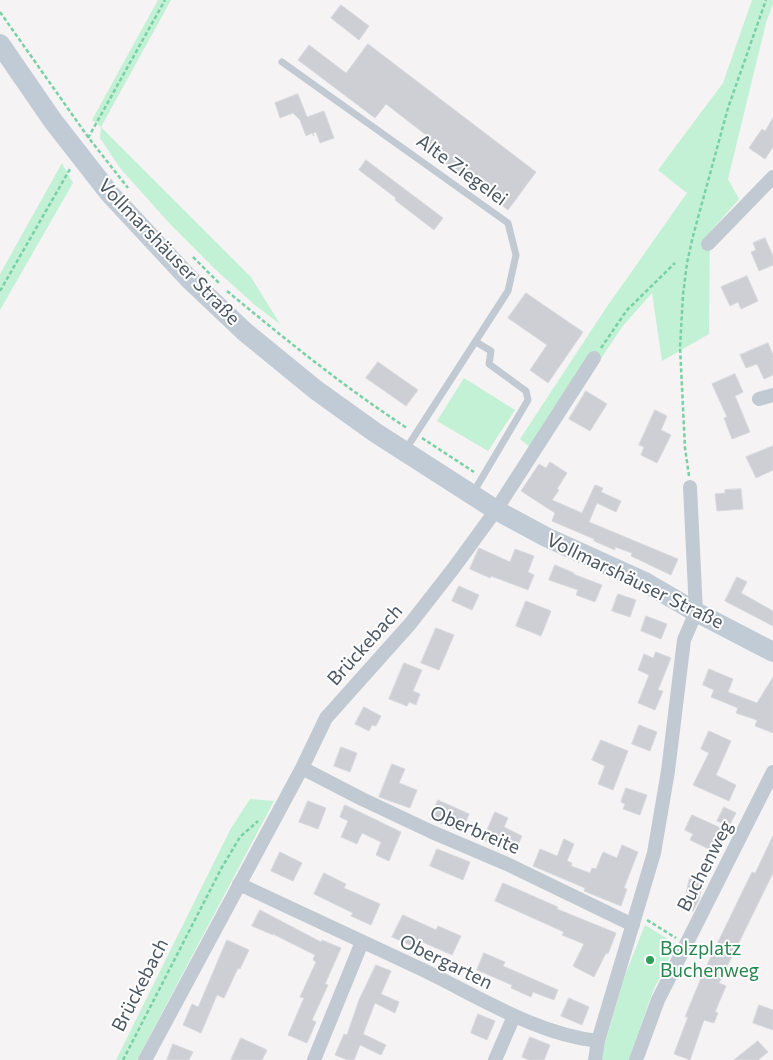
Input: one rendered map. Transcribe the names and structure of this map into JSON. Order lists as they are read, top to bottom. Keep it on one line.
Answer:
{"streets":{"main road":["Vollmarshäuser Straße"],"street":["Brückebach","Oberbreite","Buchenweg","Obergarten"],"lane":["Alte Ziegelei"]},"crossings":[["Alte Ziegelei","Vollmarshäuser Straße"],["Vollmarshäuser Straße","Brückebach"],["Brückebach","Oberbreite"],["Brückebach","Obergarten"]],"places":["Bolzplatz Buchenweg"]}
